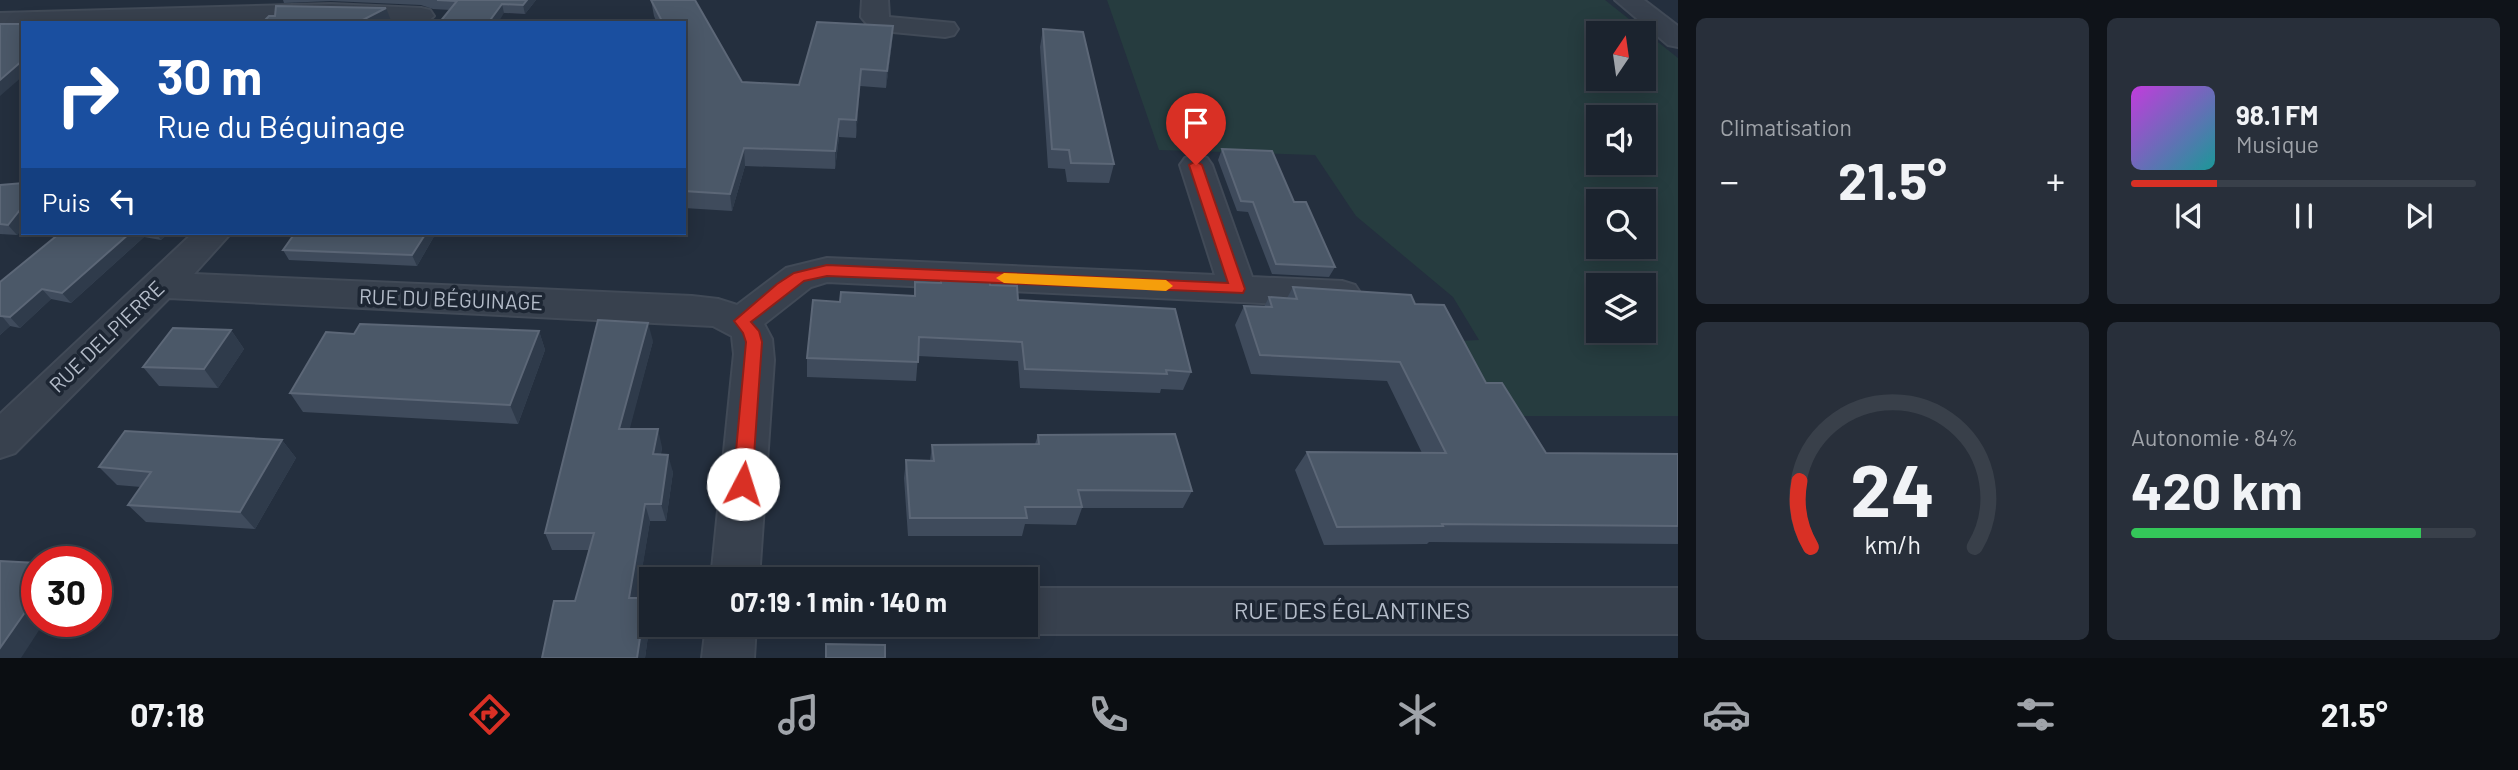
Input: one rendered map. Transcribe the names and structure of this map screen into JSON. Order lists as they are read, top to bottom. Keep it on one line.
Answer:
{"streets":{"street":["RUE DU BÉGUINAGE","RUE DELPIERRE","RUE DES ÉGLANTINES"]},"crossings":[["RUE DU BÉGUINAGE","RUE DELPIERRE"]],"north":"top","page":{"tile":["Climatisation",["Autonomie · 84%","420 km"]],"turn":["30 m","Rue du Béguinage"],"song":["98.1 FM","Musique"],"heat":["−","21.5°","+"],"then":"Puis","limit":"30","trip":"07:19 · 1 min · 140 m","tabs":["07:18","21.5°"],"gauge":["24","km/h"]}}
